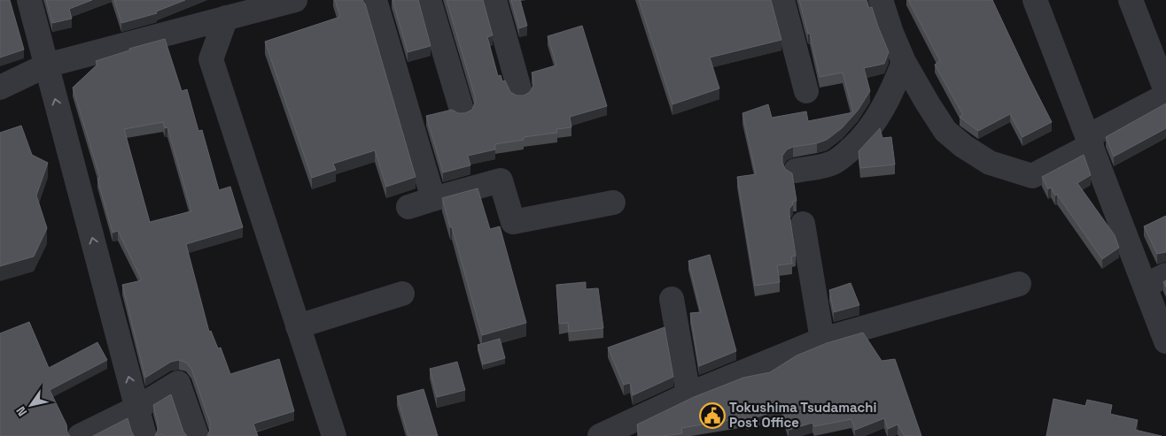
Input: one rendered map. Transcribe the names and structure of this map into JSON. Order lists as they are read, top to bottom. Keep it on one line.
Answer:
{"places":{"public building":["Tokushima Tsudamachi Post Office"]},"north":"bottom left"}
